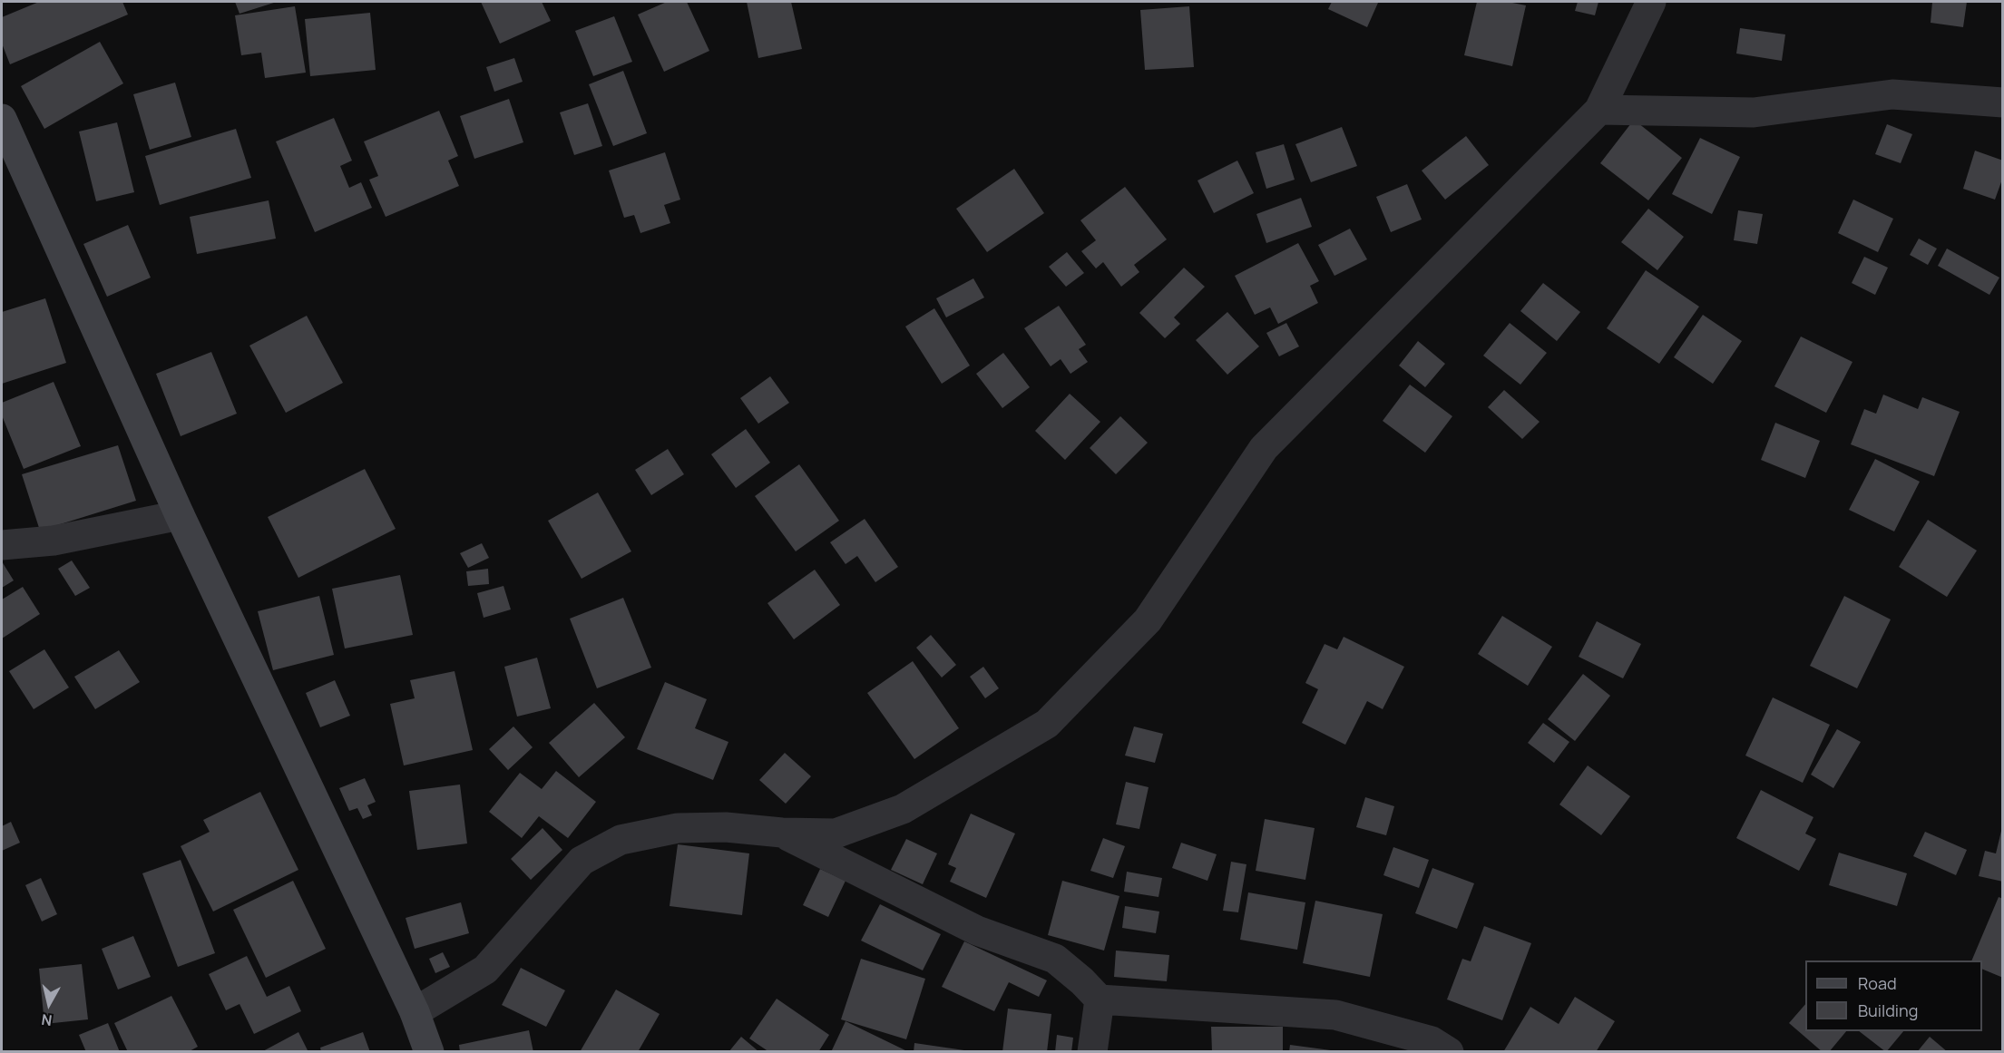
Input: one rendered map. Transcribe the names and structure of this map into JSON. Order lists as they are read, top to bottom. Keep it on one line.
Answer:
{"legend":["Road","Building"],"north":"bottom"}
